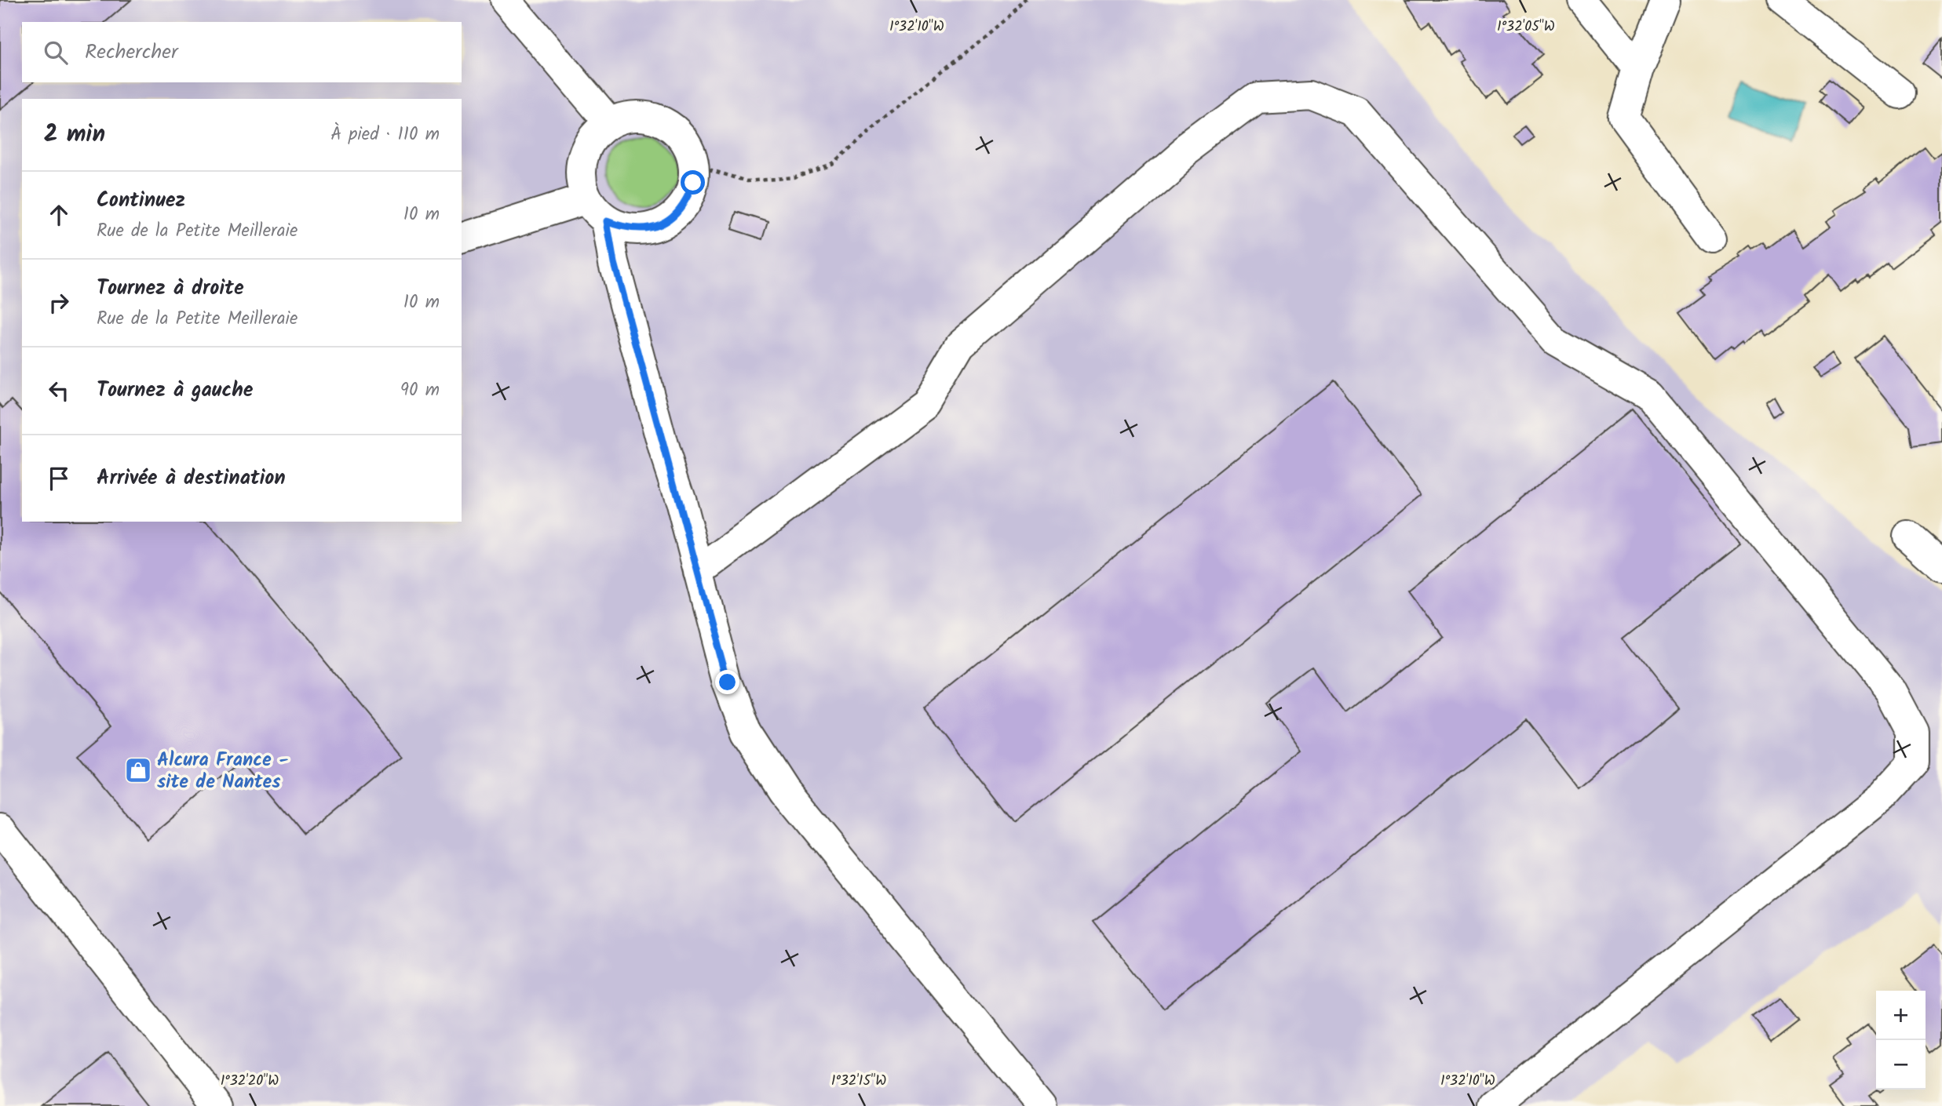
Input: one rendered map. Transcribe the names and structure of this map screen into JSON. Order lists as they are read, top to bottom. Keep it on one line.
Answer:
{"places":{"shop":["Alcura France - site de Nantes"]},"page":{"search":"Rechercher","heading":["2 min","À pied · 110 m"],"list":[["Continuez","Rue de la Petite Meilleraie","10 m"],["Tournez à droite","Rue de la Petite Meilleraie","10 m"],["Tournez à gauche","90 m"],"Arrivée à destination"],"map_buttons":["+","−"]},"coordinates":["1°32'10\"W","1°32'05\"W","1°32'20\"W","1°32'15\"W"]}
